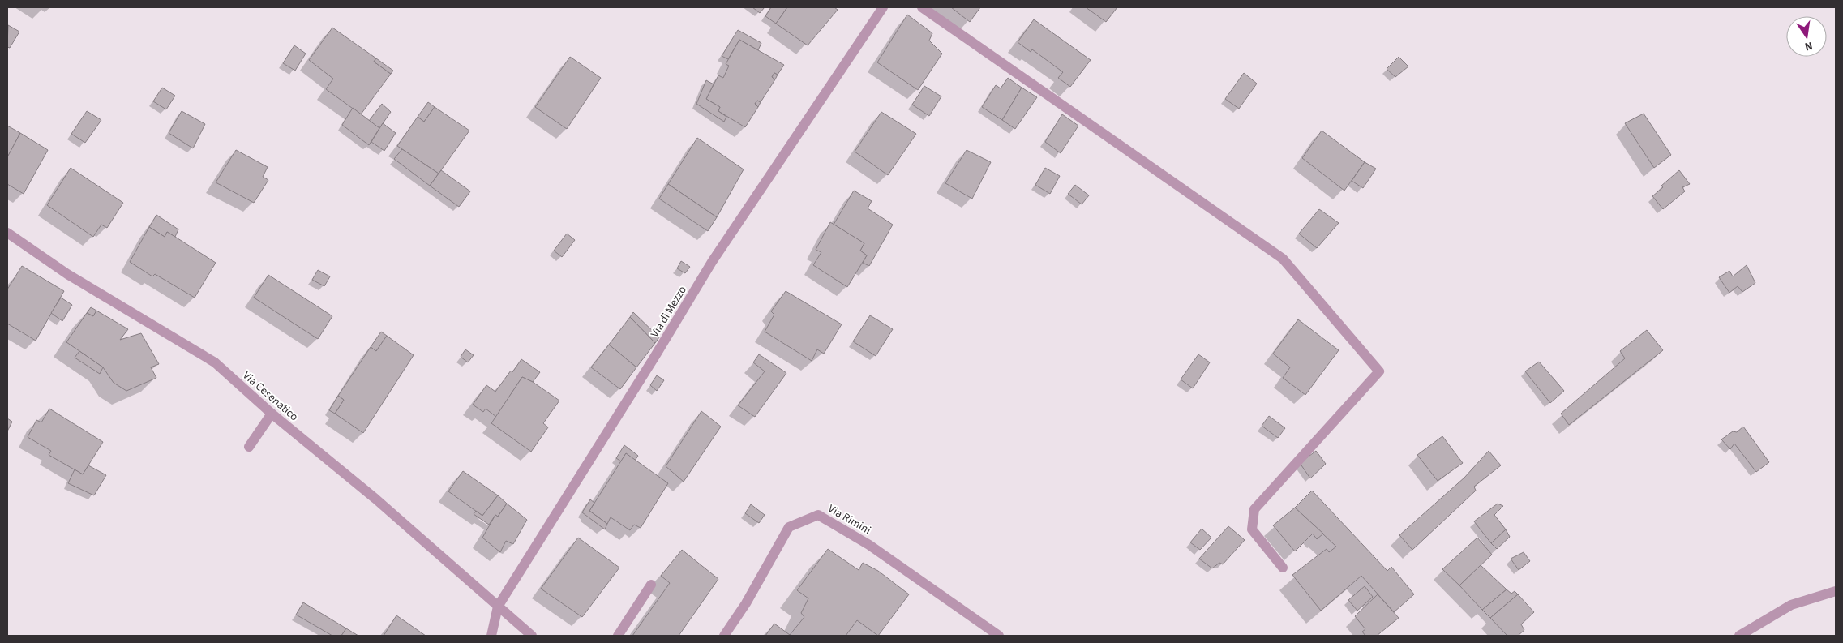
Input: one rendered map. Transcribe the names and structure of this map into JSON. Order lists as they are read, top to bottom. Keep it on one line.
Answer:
{"streets":{"street":["Via di Mezzo","Via Cesenatico","Via Rimini"]},"crossings":[["Via di Mezzo","Via Cesenatico"]],"north":"bottom"}
